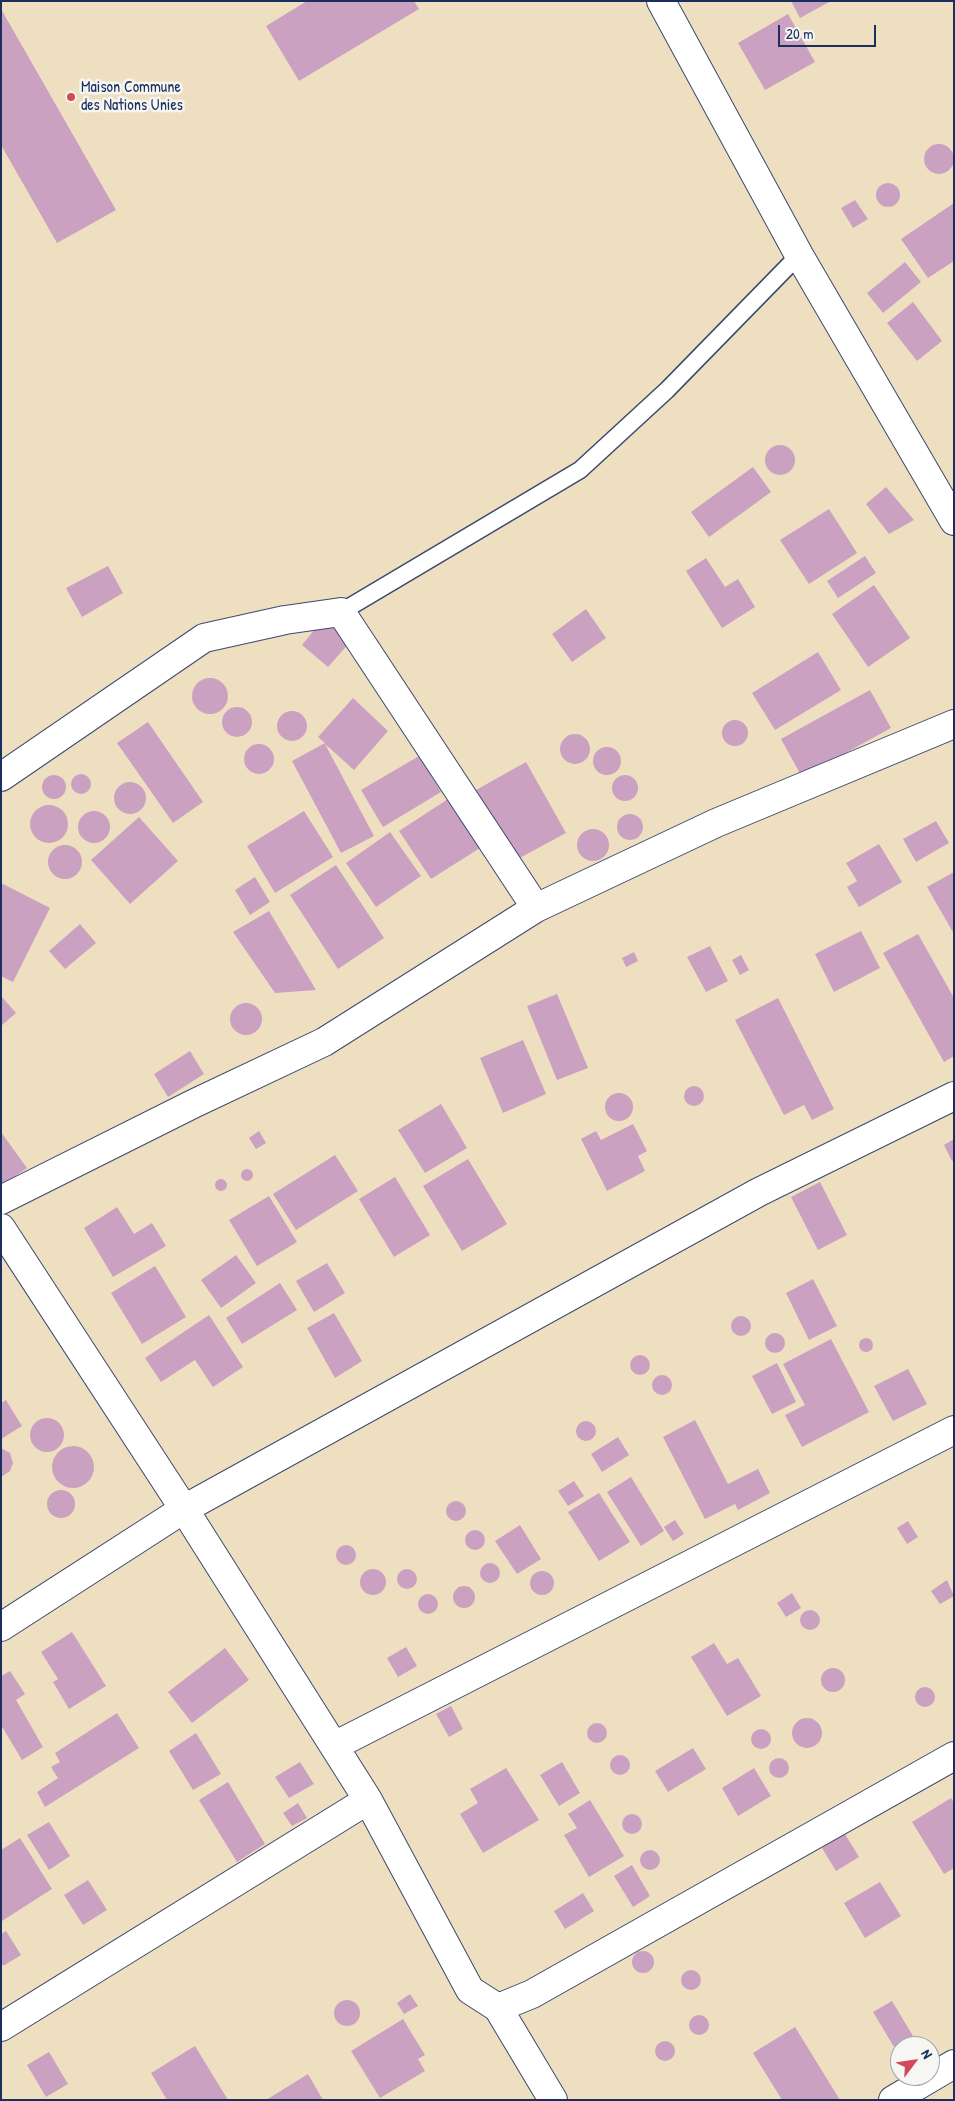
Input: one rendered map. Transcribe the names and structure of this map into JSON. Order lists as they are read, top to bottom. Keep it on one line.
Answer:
{"places":["Maison Commune des Nations Unies"],"scale_bar":"20 m","north":"top right"}
